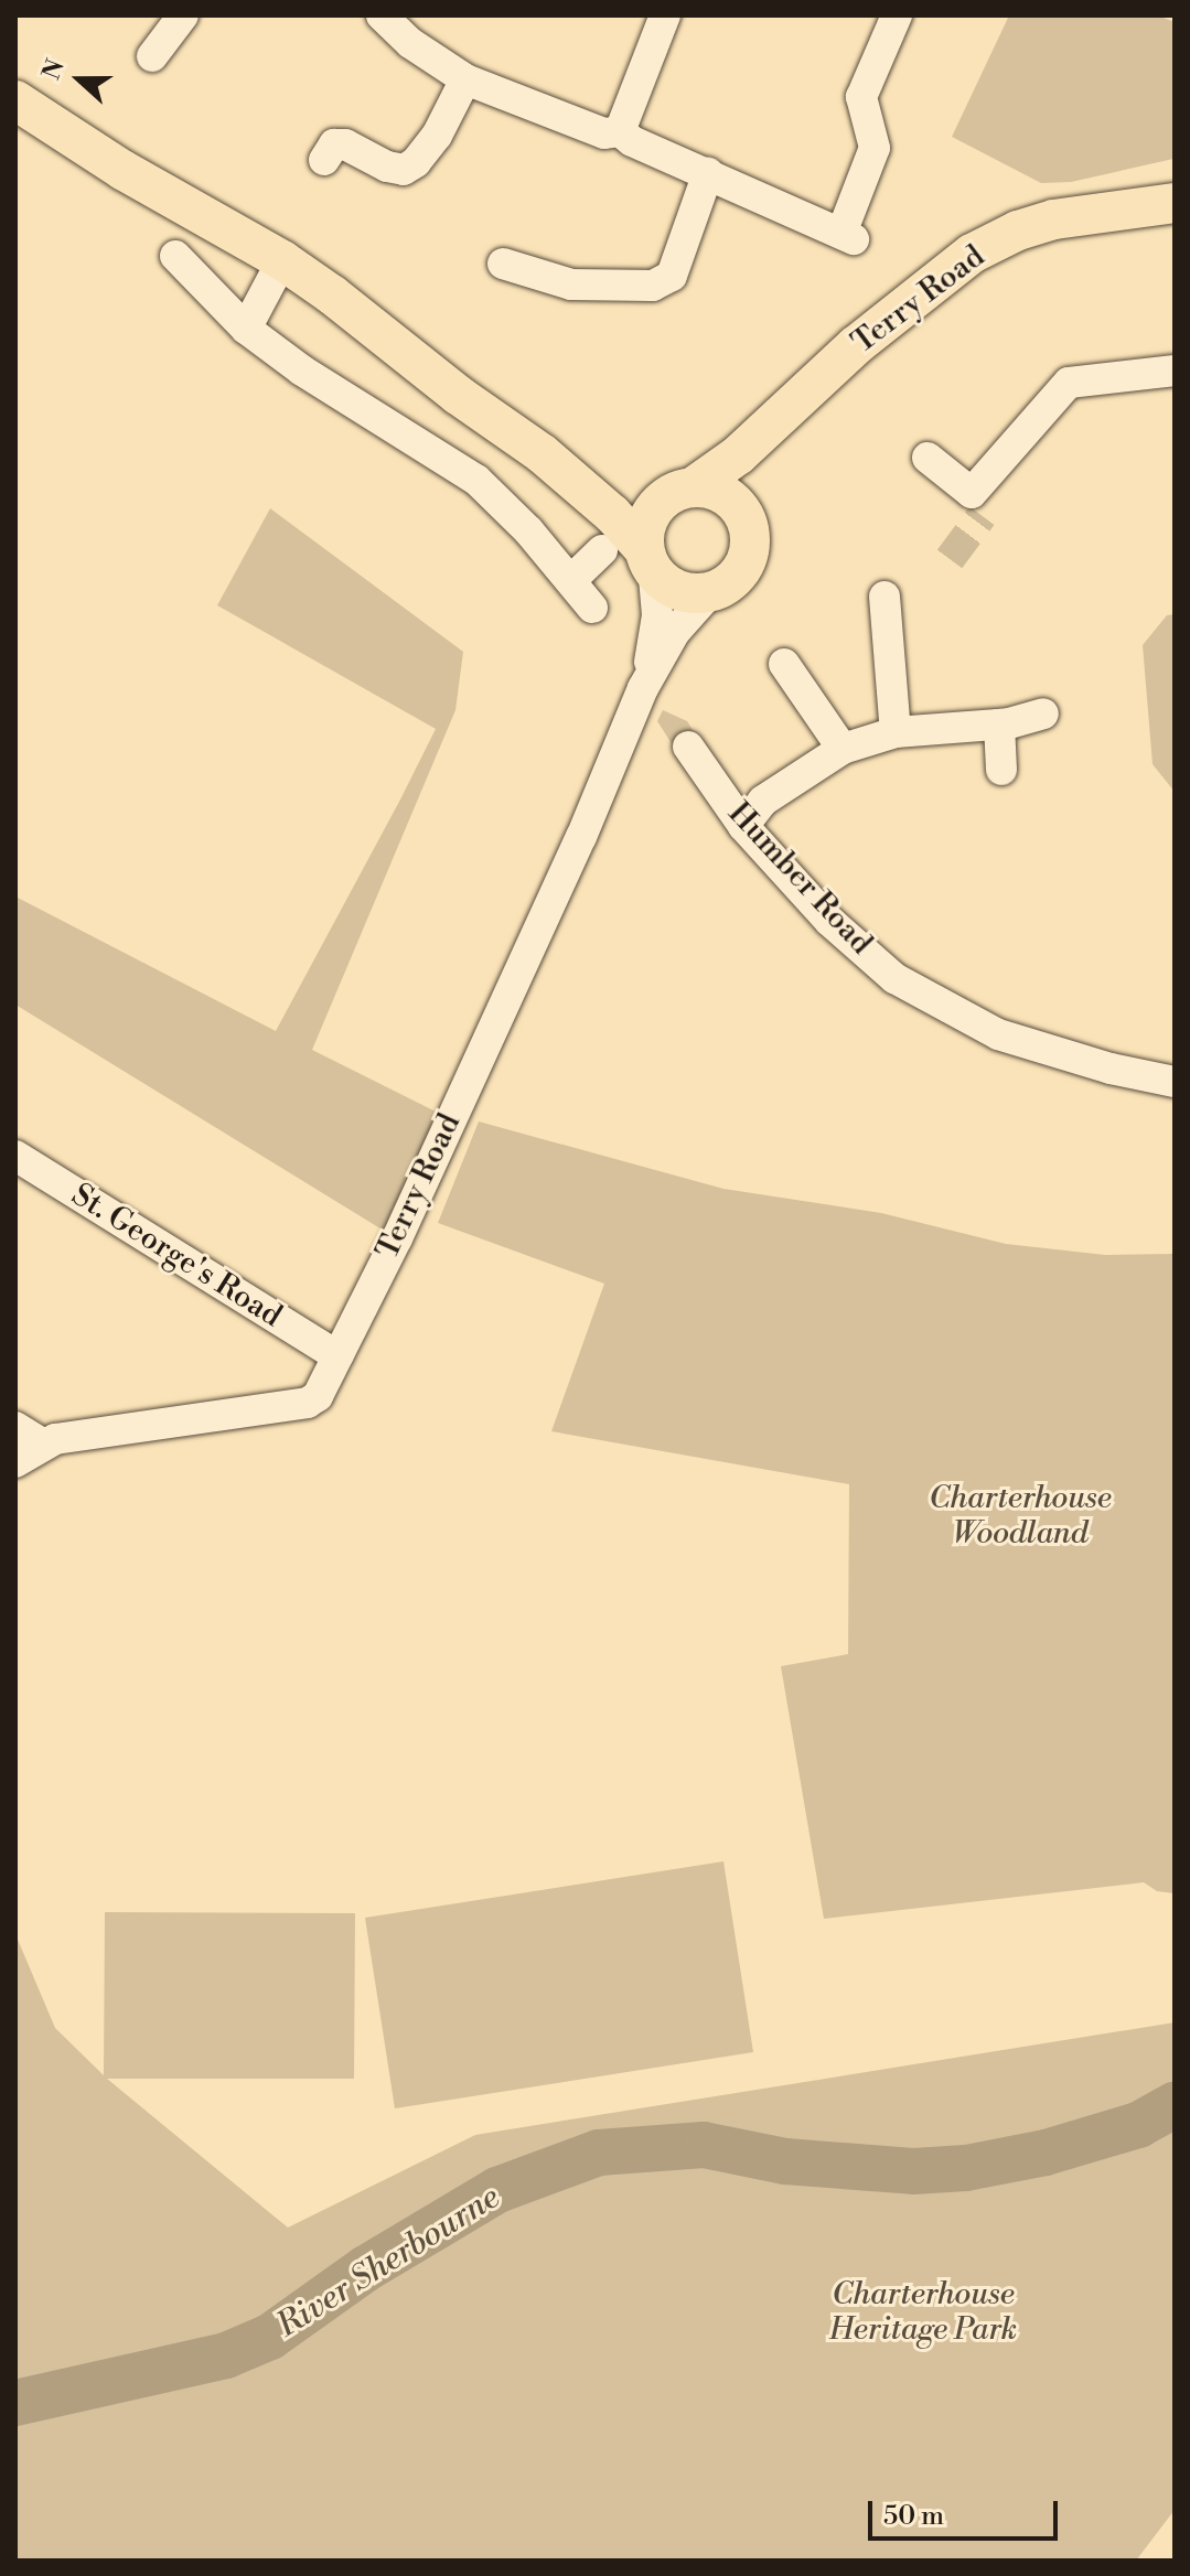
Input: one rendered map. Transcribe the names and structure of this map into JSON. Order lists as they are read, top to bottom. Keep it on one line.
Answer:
{"streets":{"main road":["Terry Road"],"street":["Humber Road","St. George's Road"]},"crossings":[["Terry Road","St. George's Road"]],"water":["River Sherbourne"],"parks":["Charterhouse Woodland","Charterhouse Heritage Park"],"scale_bar":"50 m","north":"left"}
